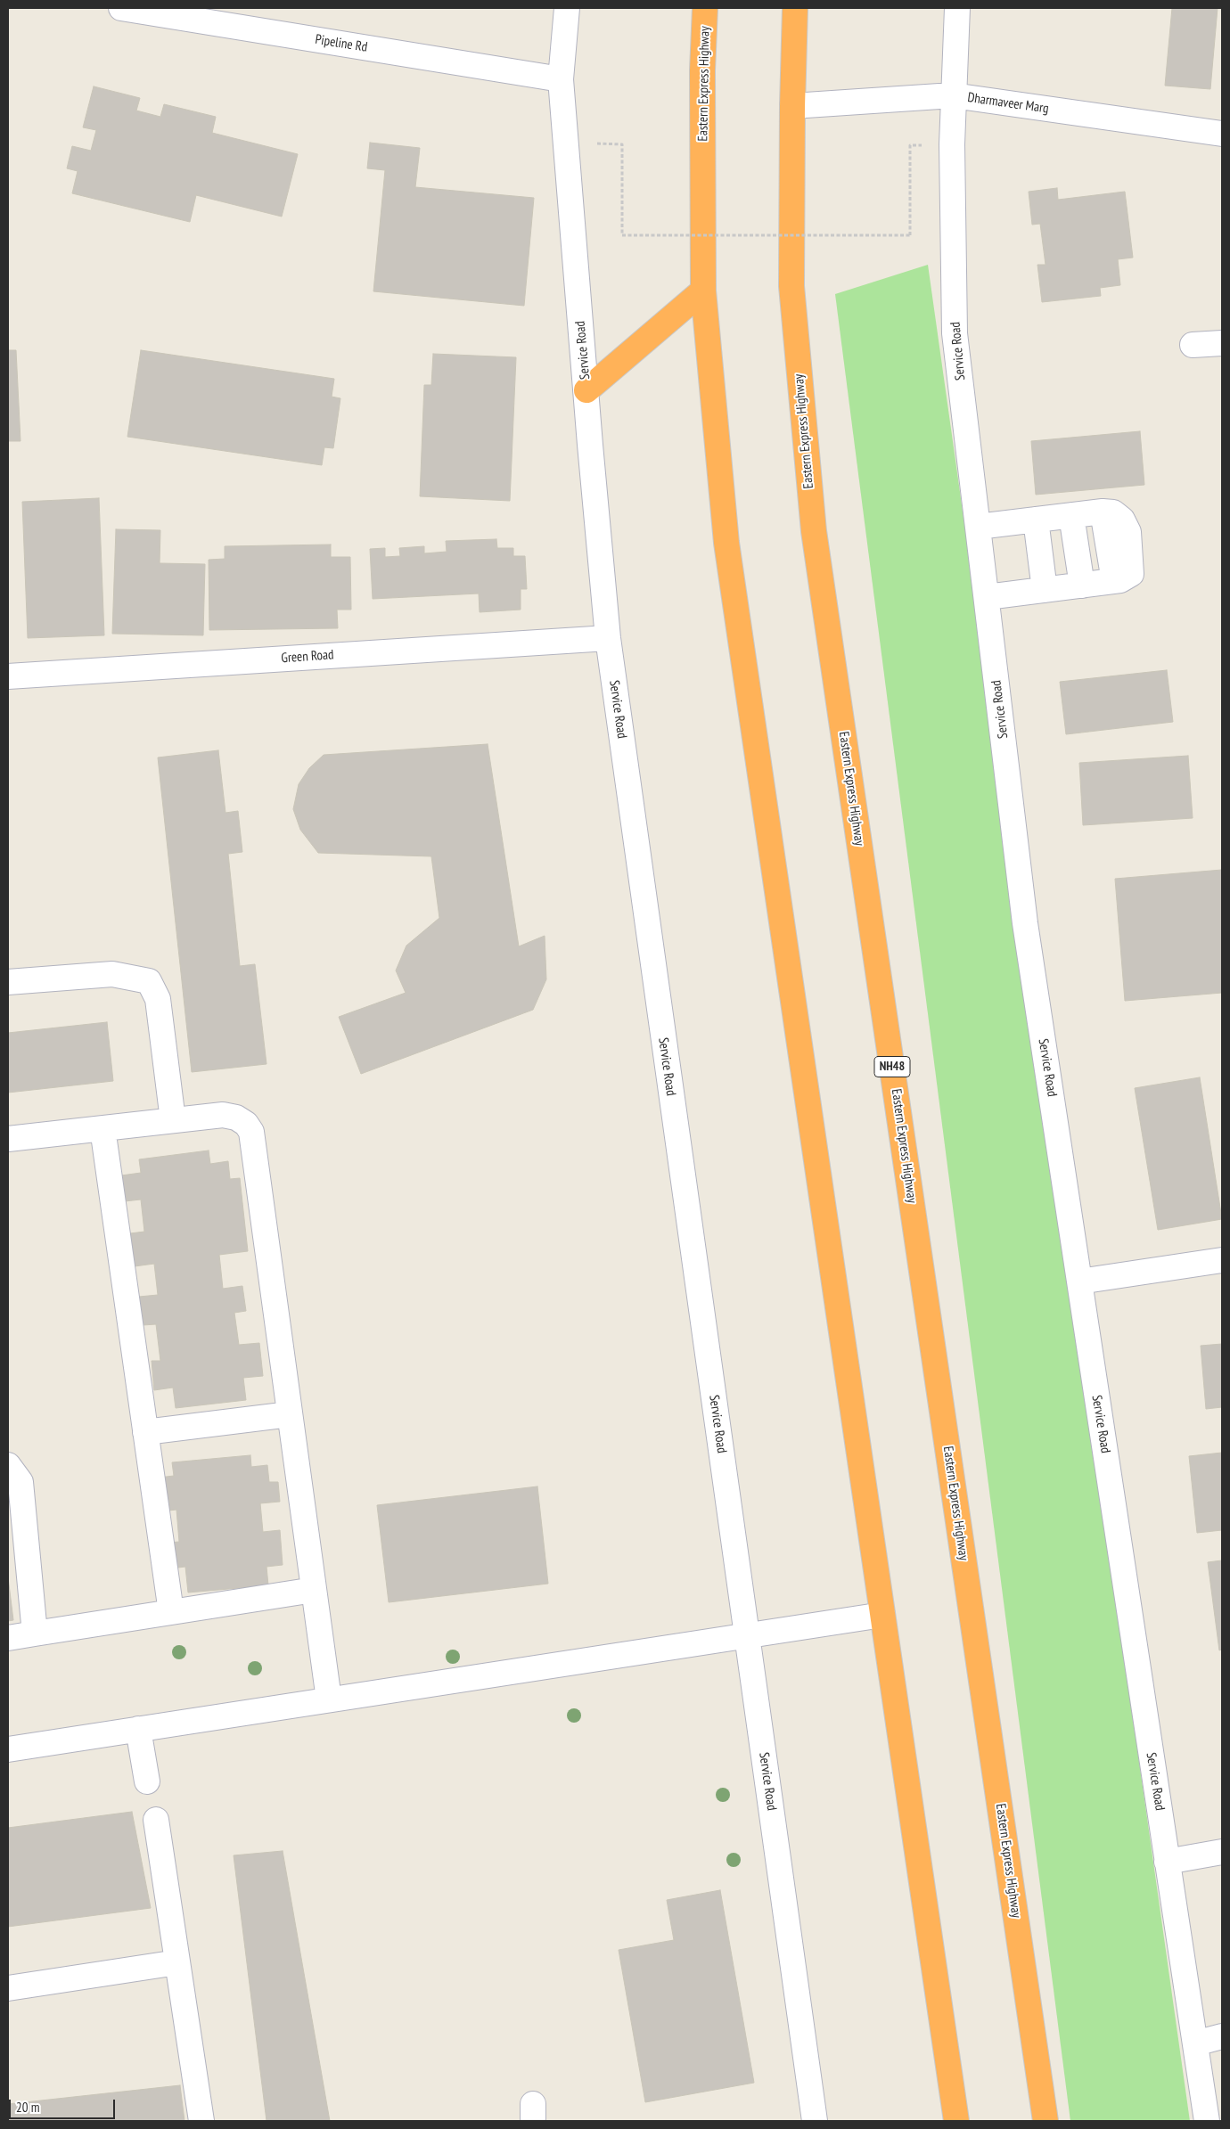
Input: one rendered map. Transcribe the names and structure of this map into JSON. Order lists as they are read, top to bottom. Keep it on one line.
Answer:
{"streets":{"highway":["Eastern Express Highway","NH48"],"street":["Pipeline Rd","Dharmaveer Marg","Service Road","Green Road"]},"crossings":[["Pipeline Rd","Service Road"],["Eastern Express Highway","Dharmaveer Marg"],["Dharmaveer Marg","Service Road"],["Service Road","Green Road"]],"scale_bar":"20 m"}
